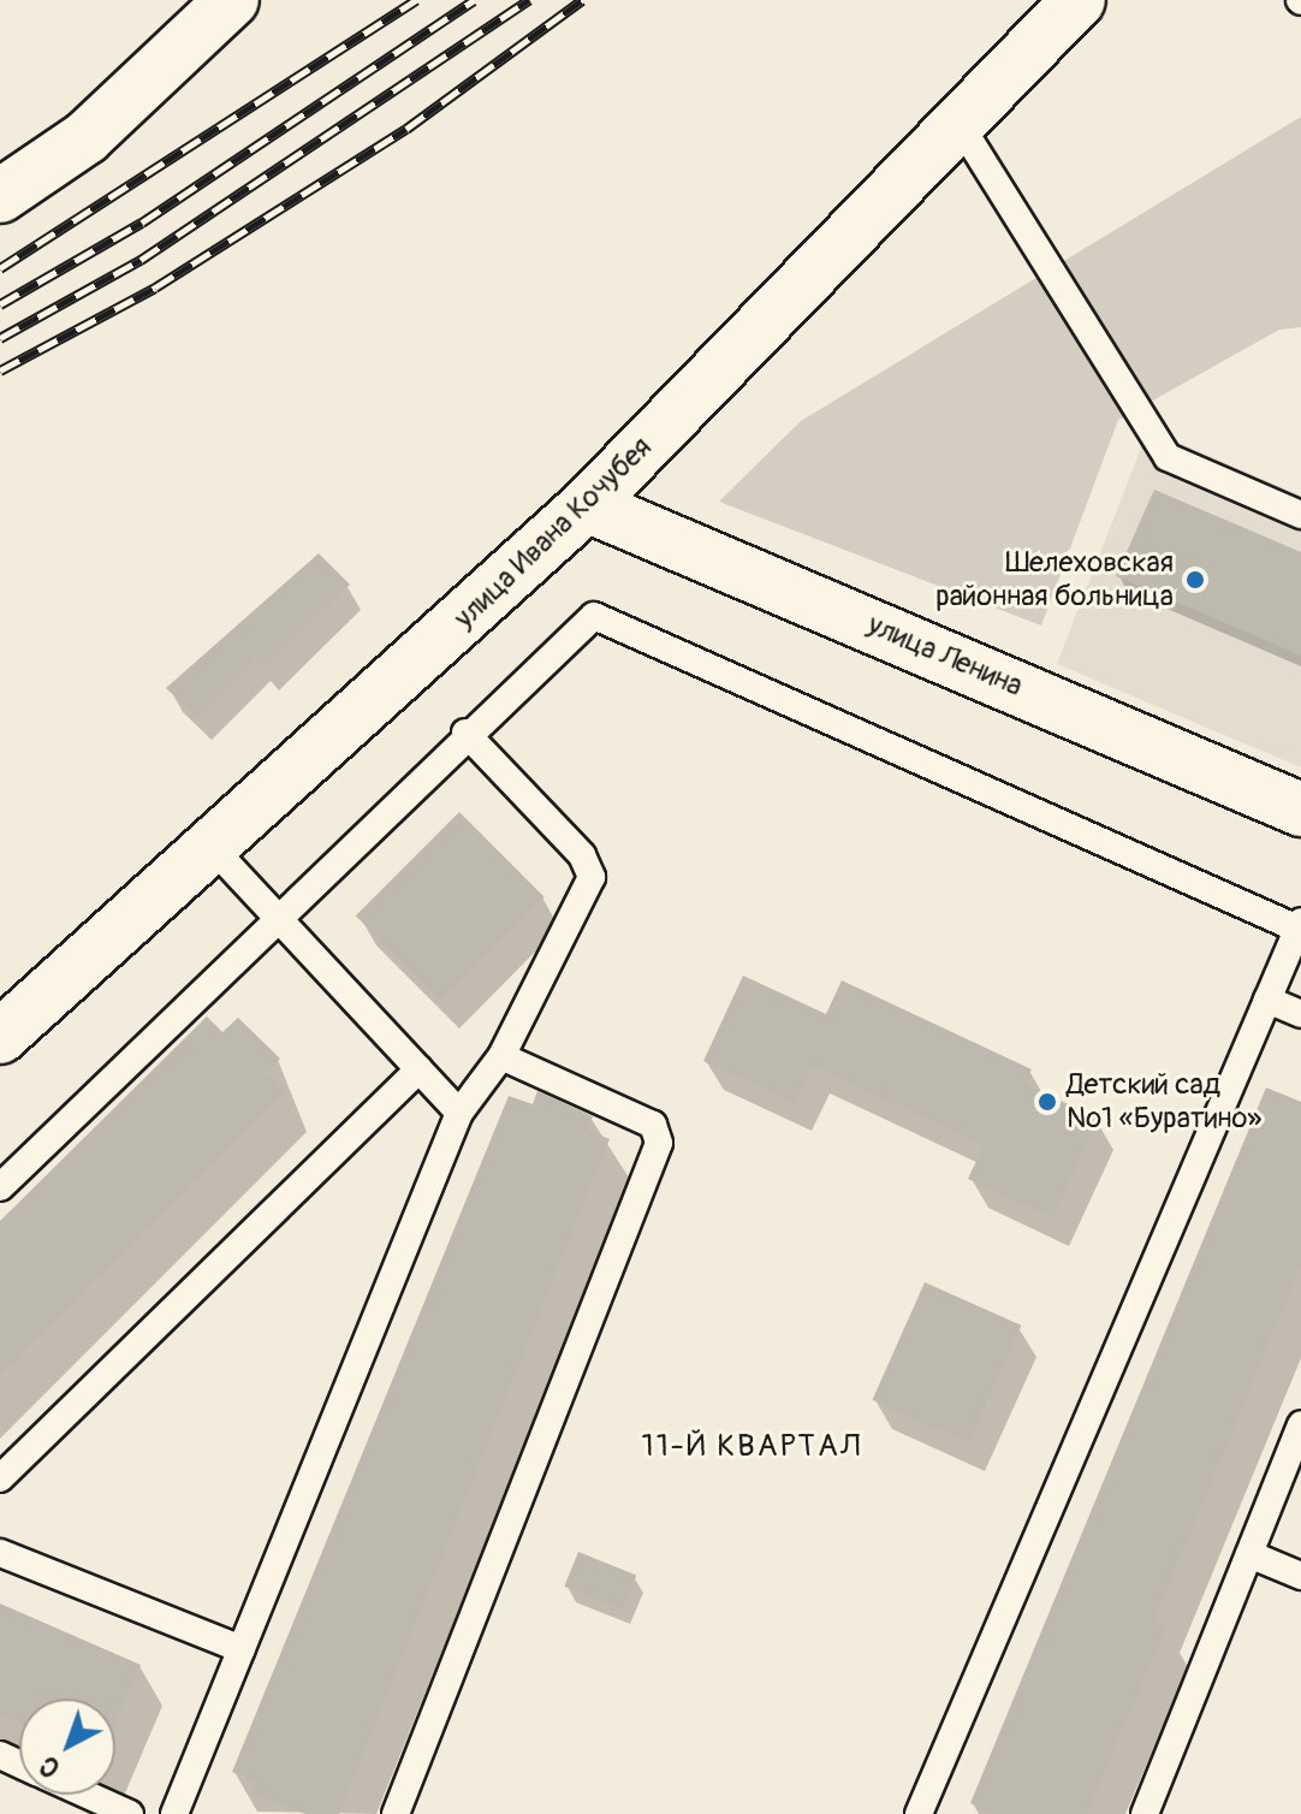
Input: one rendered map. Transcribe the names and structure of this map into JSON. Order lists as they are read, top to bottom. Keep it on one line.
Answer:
{"streets":{"street":["улица Ивана Кочубея","улица Ленина"]},"crossings":[["улица Ивана Кочубея","улица Ленина"]],"districts":["11-Й КВАРТАЛ"],"places":["Шелеховская районная больница","Детский сад №1 «Буратино»"],"north":"bottom left"}
